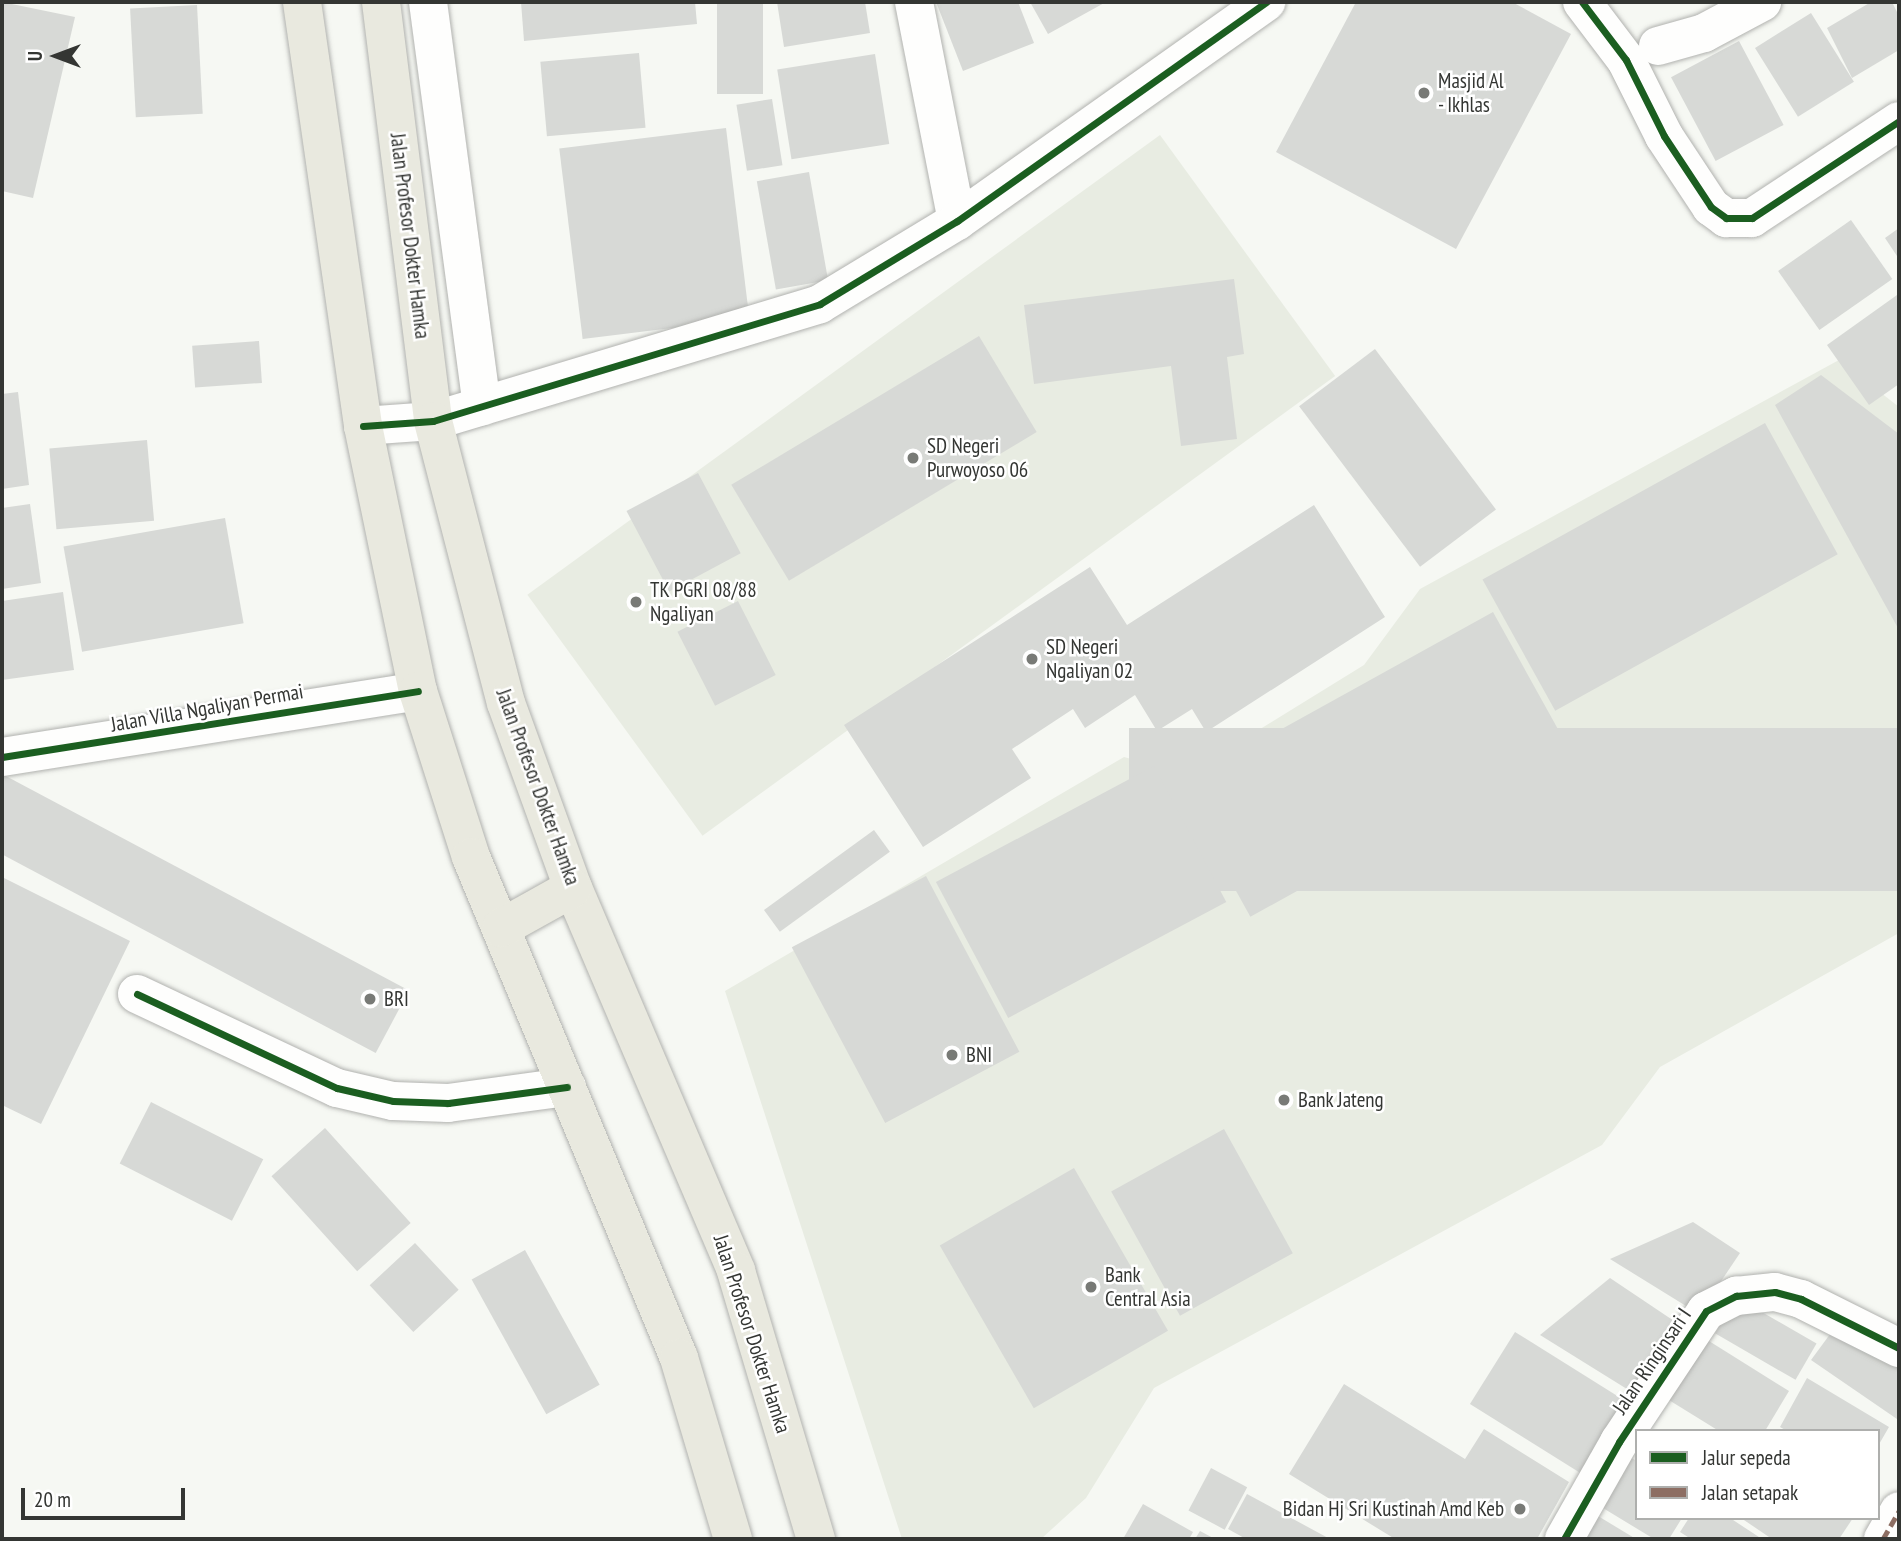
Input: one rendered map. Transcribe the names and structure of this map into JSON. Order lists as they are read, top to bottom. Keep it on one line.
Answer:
{"streets":{"main road":["Jalan Profesor Dokter Hamka"],"street":["Jalan Villa Ngaliyan Permai","Jalan Ringinsari I"]},"places":["Masjid Al - Ikhlas","SD Negeri Purwoyoso 06","TK PGRI 08/88 Ngaliyan","SD Negeri Ngaliyan 02","BRI","BNI","Bank Jateng","Bank Central Asia","Bidan Hj Sri Kustinah Amd Keb"],"legend":["Jalur sepeda","Jalan setapak"],"scale_bar":"20 m","north":"left"}
